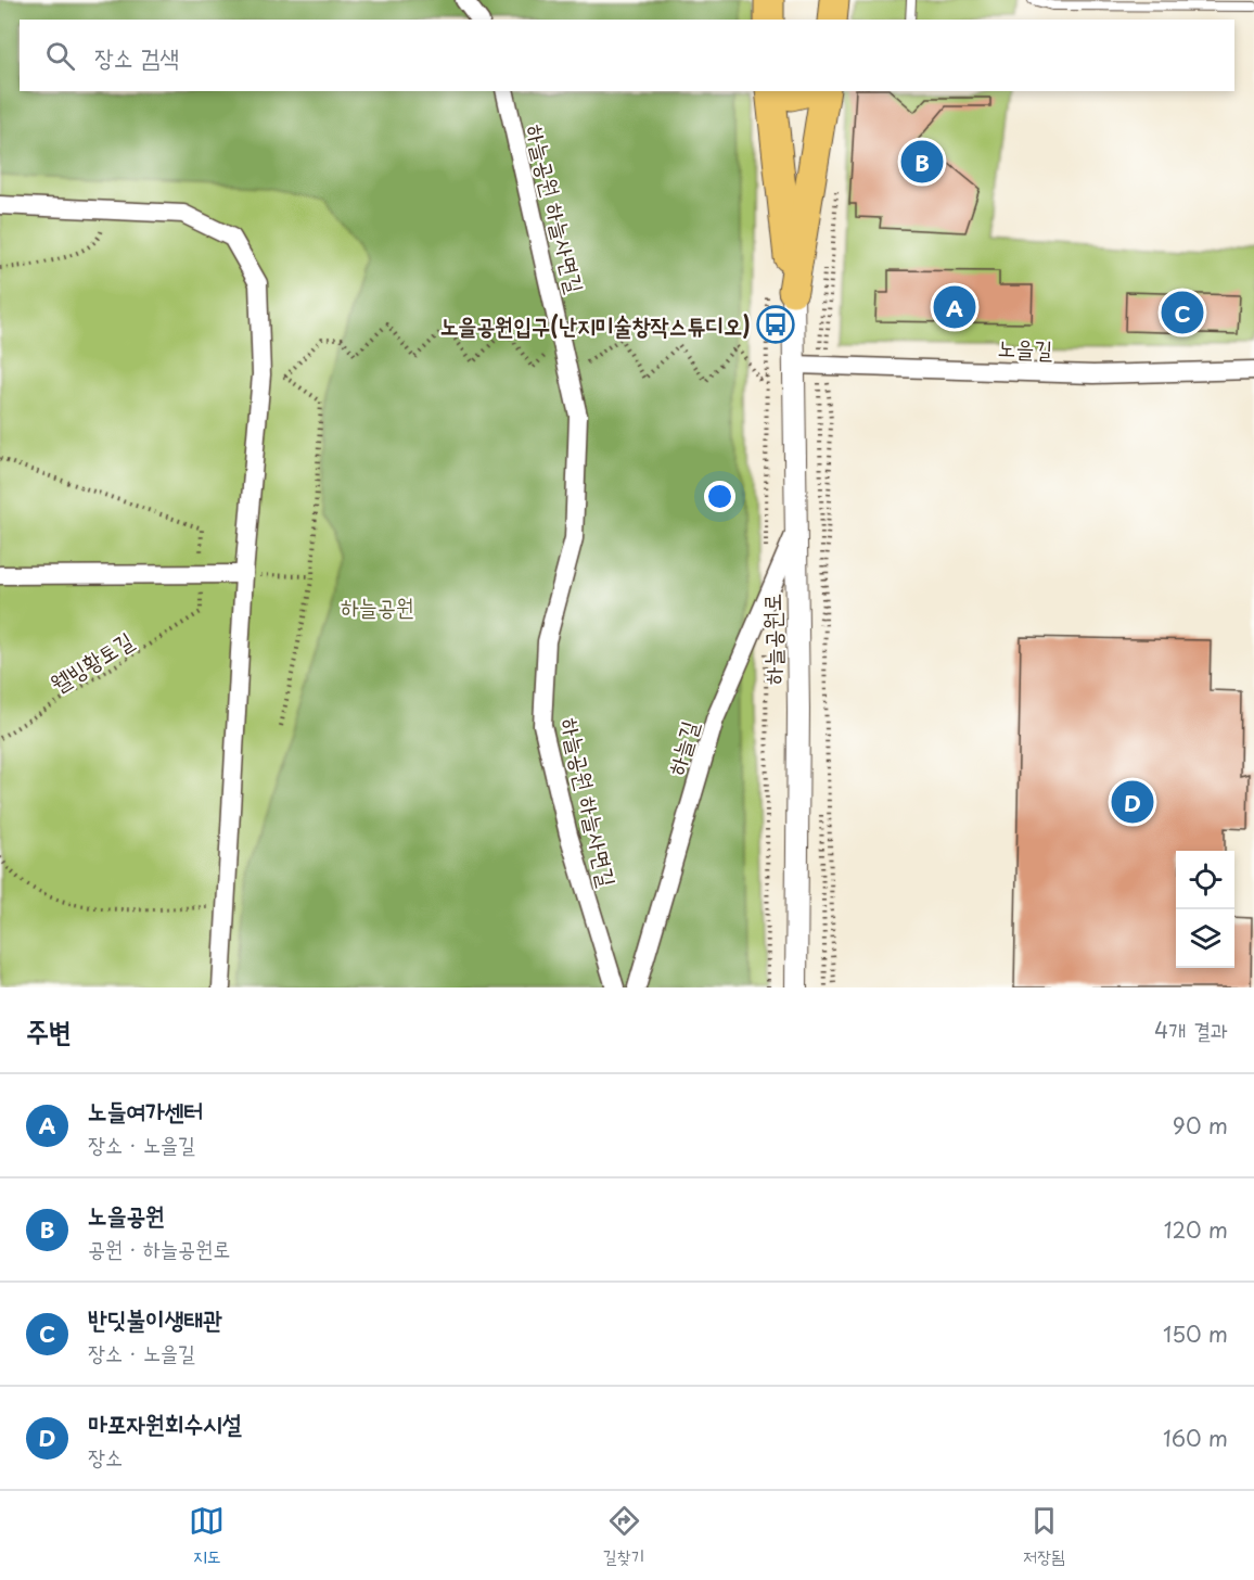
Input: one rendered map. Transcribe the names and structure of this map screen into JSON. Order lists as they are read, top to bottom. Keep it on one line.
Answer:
{"streets":{"street":["하늘공원 하늘사면길","노을길","하늘공원로","하늘길"],"path":["웰빙황토길"]},"crossings":[["노을길","하늘공원로"],["하늘공원로","하늘길"]],"parks":["하늘공원"],"places":{"bus stop":["노을공원입구(난지미술창작스튜디오)"]},"page":{"search":"장소 검색","pins":["B","A","C","D"],"heading":["주변","4개 결과"],"list":[{"mark":"A","name":"노들여가센터","note":"장소 · 노을길","value":"90 m"},{"mark":"B","name":"노을공원","note":"공원 · 하늘공원로","value":"120 m"},{"mark":"C","name":"반딧불이생태관","note":"장소 · 노을길","value":"150 m"},{"mark":"D","name":"마포자원회수시설","note":"장소","value":"160 m"}],"nav":["지도","길찾기","저장됨"]}}
